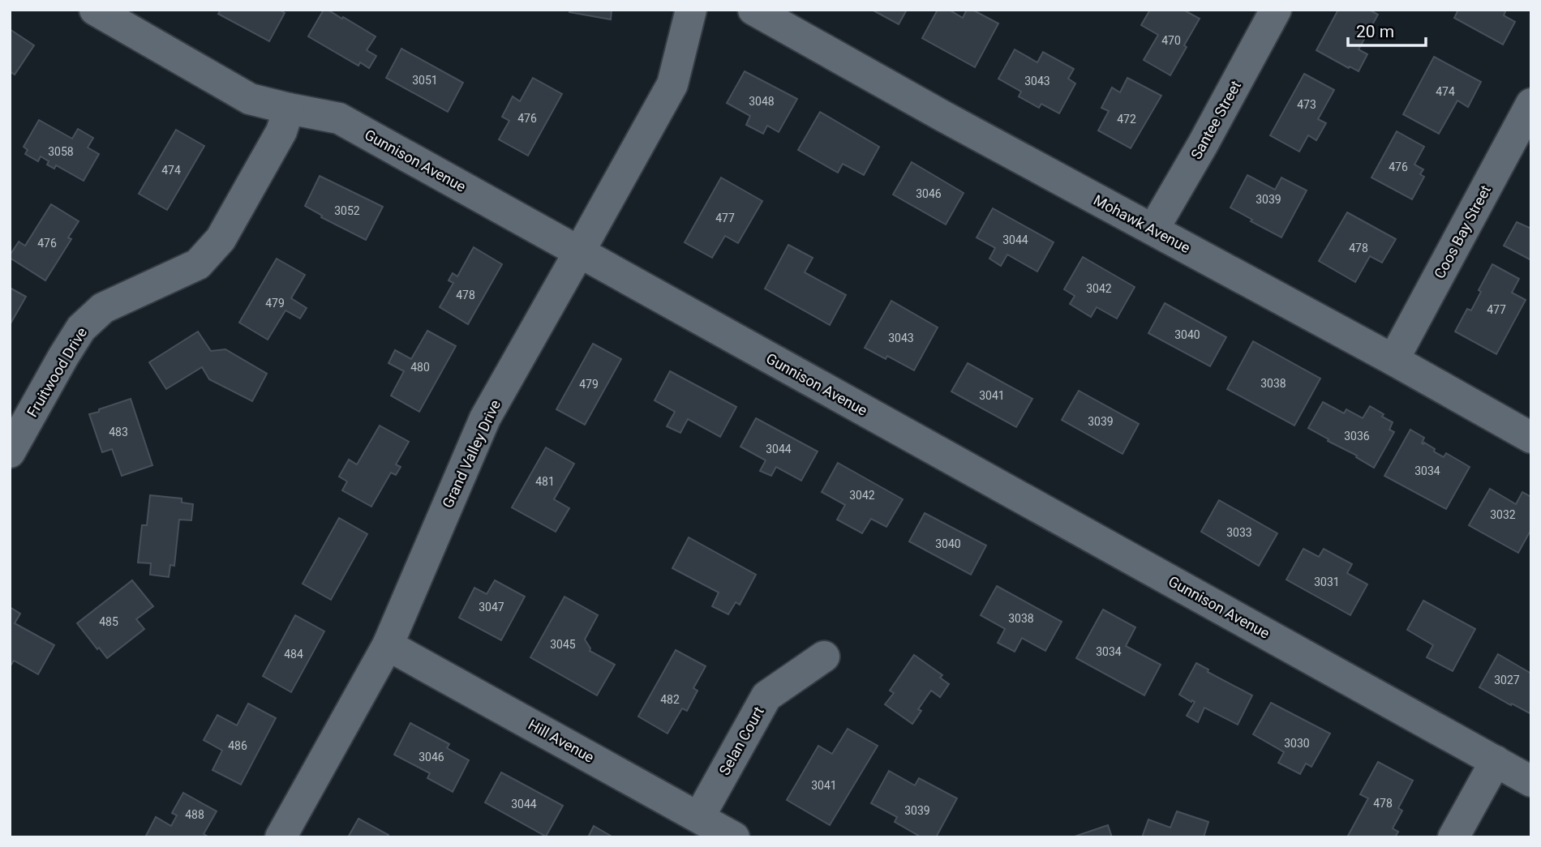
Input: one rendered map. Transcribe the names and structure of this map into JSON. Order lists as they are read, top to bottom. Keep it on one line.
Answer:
{"streets":{"street":["Santee Street","Gunnison Avenue","Mohawk Avenue","Coos Bay Street","Fruitwood Drive","Grand Valley Drive","Hill Avenue","Selan Court"]},"crossings":[["Santee Street","Mohawk Avenue"],["Gunnison Avenue","Fruitwood Drive"],["Gunnison Avenue","Grand Valley Drive"],["Mohawk Avenue","Coos Bay Street"],["Grand Valley Drive","Hill Avenue"],["Hill Avenue","Selan Court"]],"house_numbers":["470","3051","3043","474","3048","473","476","472","3058","476","474","3046","3039","3052","477","3044","476","478","3042","478","479","477","3040","3043","480","3038","479","3041","3039","483","3036","3044","3034","481","3042","3032","3033","3040","3031","3047","3038","485","3045","3034","484","3027","482","3030","486","3046","3041","478","3044","3039","488"],"scale_bar":"20 m"}
